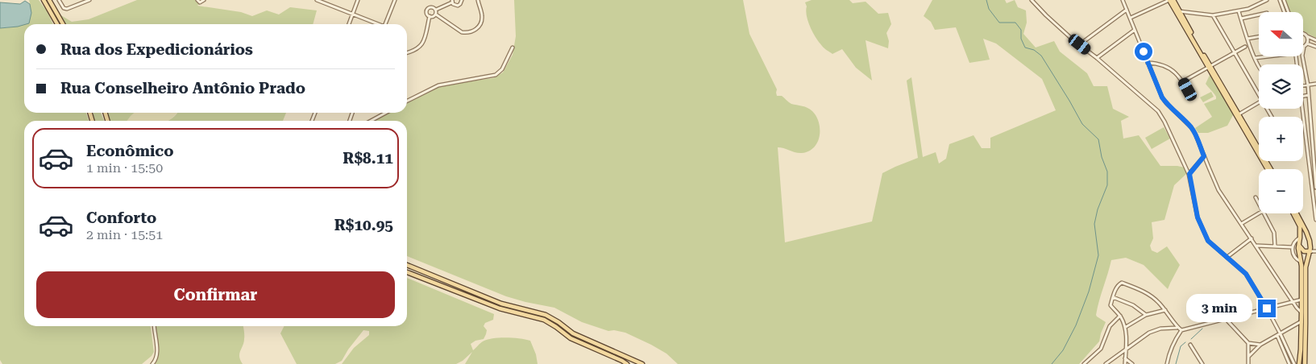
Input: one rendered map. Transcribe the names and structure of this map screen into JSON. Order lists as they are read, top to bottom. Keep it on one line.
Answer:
{"north":"left","page":{"map_buttons":["+","−"],"banner":["Rua dos Expedicionários","Rua Conselheiro Antônio Prado"],"list":[{"name":"Econômico","note":"1 min · 15:50","value":"R$8.11"},{"name":"Conforto","note":"2 min · 15:51","value":"R$10.95"}],"buttons":"Confirmar","bubble":"3 min"}}
